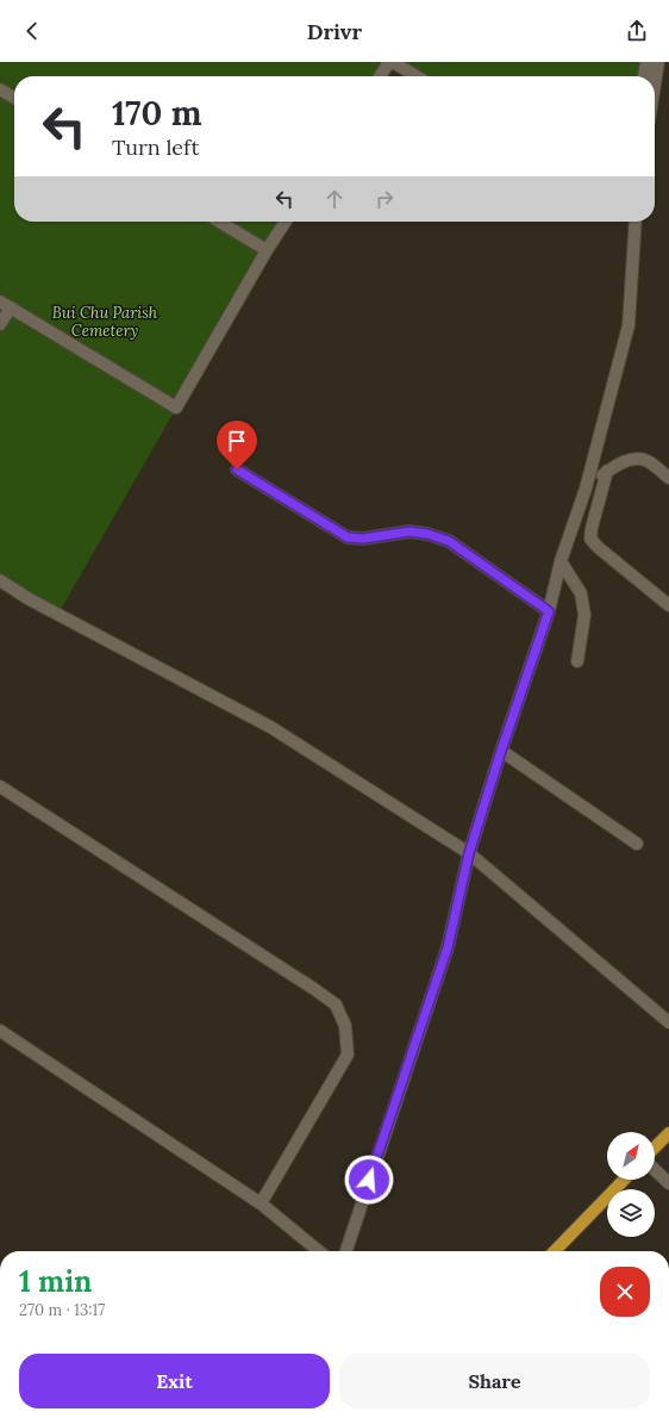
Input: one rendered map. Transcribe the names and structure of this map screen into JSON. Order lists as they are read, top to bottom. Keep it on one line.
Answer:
{"parks":["Bui Chu Parish Cemetery"],"north":"top right","page":{"header":"Drivr","turn":["170 m","Turn left"],"heading":["1 min","270 m · 13:17"],"buttons":["Exit","Share"]}}
